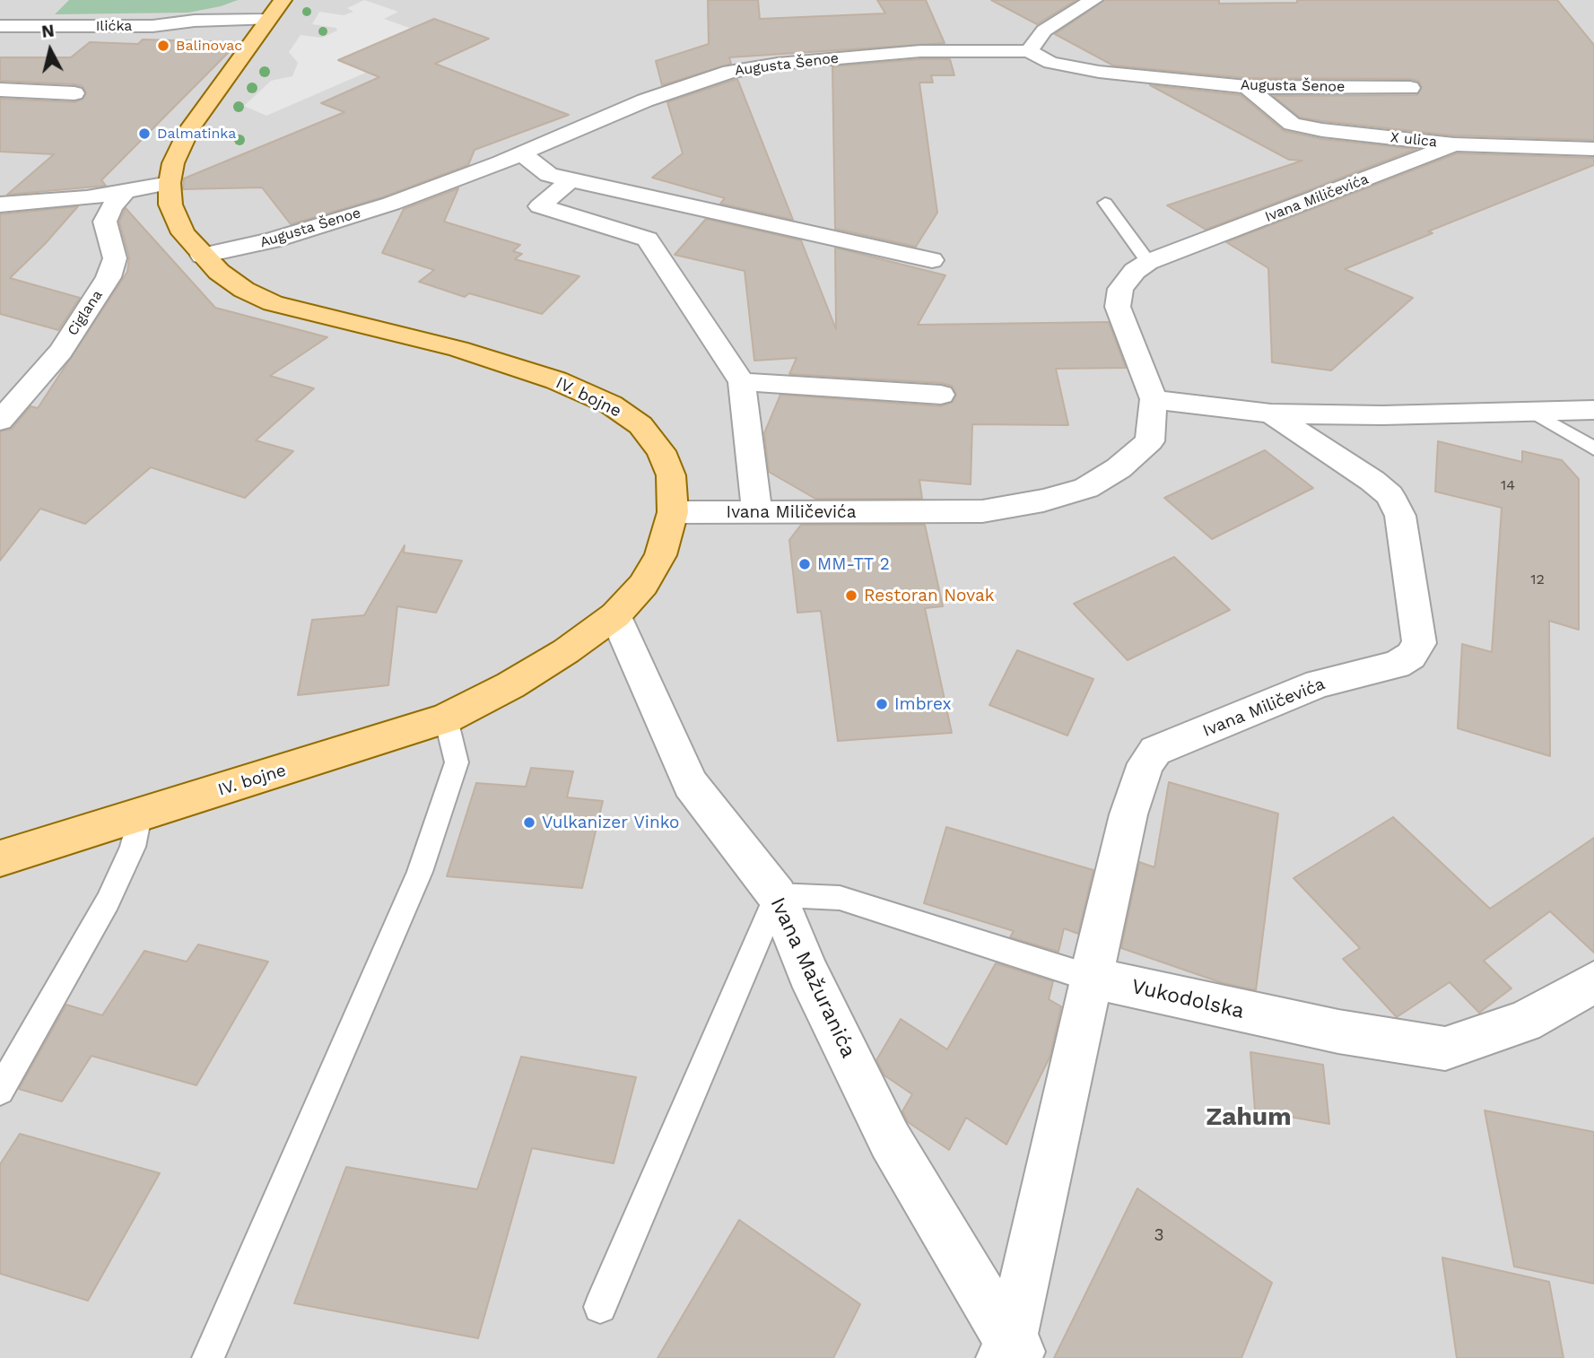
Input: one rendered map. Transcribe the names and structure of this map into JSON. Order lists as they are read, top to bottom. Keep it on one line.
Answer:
{"streets":{"main road":["IV. bojne"],"street":["Ilićka","Augusta Šenoe","X ulica","Ivana Miličevića","Ciglana","Ivana Mažuranića","Vukodolska"]},"crossings":[["Ilićka","IV. bojne"],["Augusta Šenoe","X ulica"],["Augusta Šenoe","IV. bojne"],["X ulica","Ivana Miličevića"],["Ivana Miličevića","IV. bojne"],["Ivana Miličevića","Vukodolska"],["IV. bojne","Ivana Mažuranića"],["Ivana Mažuranića","Vukodolska"]],"districts":["Zahum"],"places":["Balinovac","Dalmatinka","MM-TT 2","Restoran Novak","Imbrex","Vulkanizer Vinko"],"house_numbers":["14","12","3"],"north":"top"}
